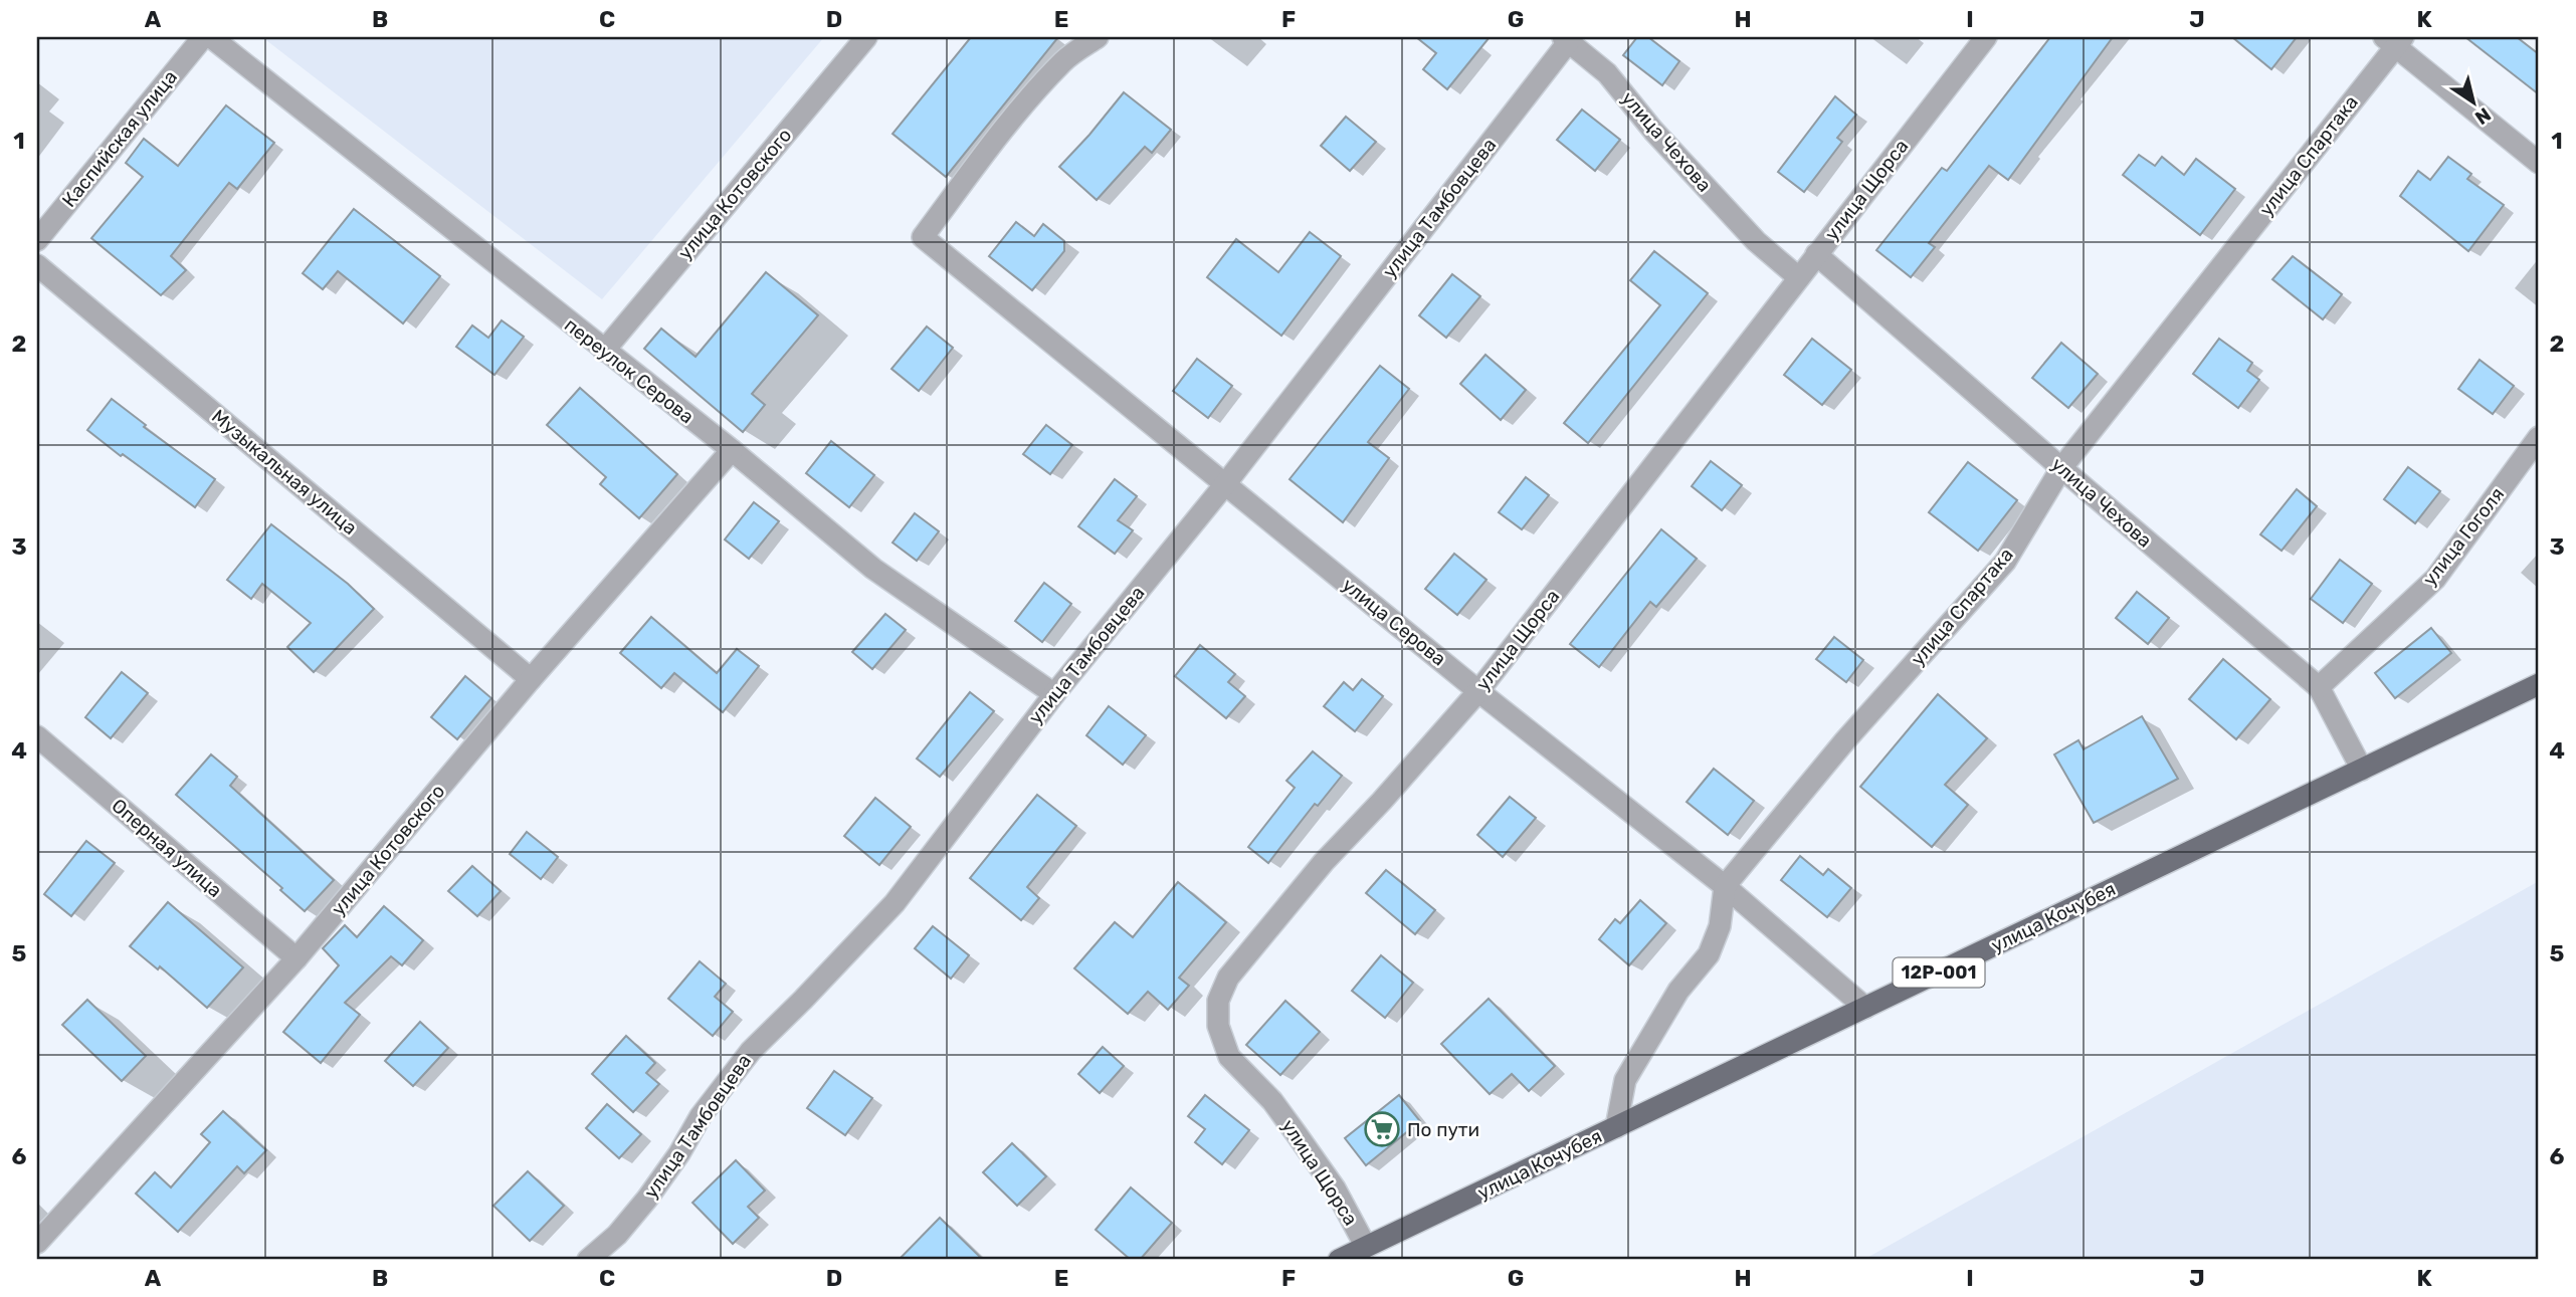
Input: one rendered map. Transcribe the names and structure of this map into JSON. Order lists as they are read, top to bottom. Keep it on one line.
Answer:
{"streets":{"main road":["улица Кочубея","12Р-001"],"street":["Каспийская улица","улица Чехова","улица Спартака","улица Щорса","улица Котовского","улица Тамбовцева","переулок Серова","Музыкальная улица","улица Гоголя","улица Серова","Оперная улица"]},"crossings":[["улица Чехова","улица Спартака"],["улица Чехова","улица Щорса"],["улица Чехова","улица Тамбовцева"],["улица Чехова","улица Гоголя"],["улица Чехова","улица Кочубея"],["улица Спартака","улица Серова"],["улица Щорса","улица Серова"],["улица Щорса","улица Кочубея"],["улица Котовского","переулок Серова"],["улица Котовского","Музыкальная улица"],["улица Котовского","Оперная улица"],["улица Тамбовцева","переулок Серова"],["улица Тамбовцева","улица Серова"],["улица Серова","улица Кочубея"]],"places":{"supermarket":["По пути"]},"north":"bottom right","grid":{"columns":["A","B","C","D","E","F","G","H","I","J","K"],"rows":["1","2","3","4","5","6"]}}
